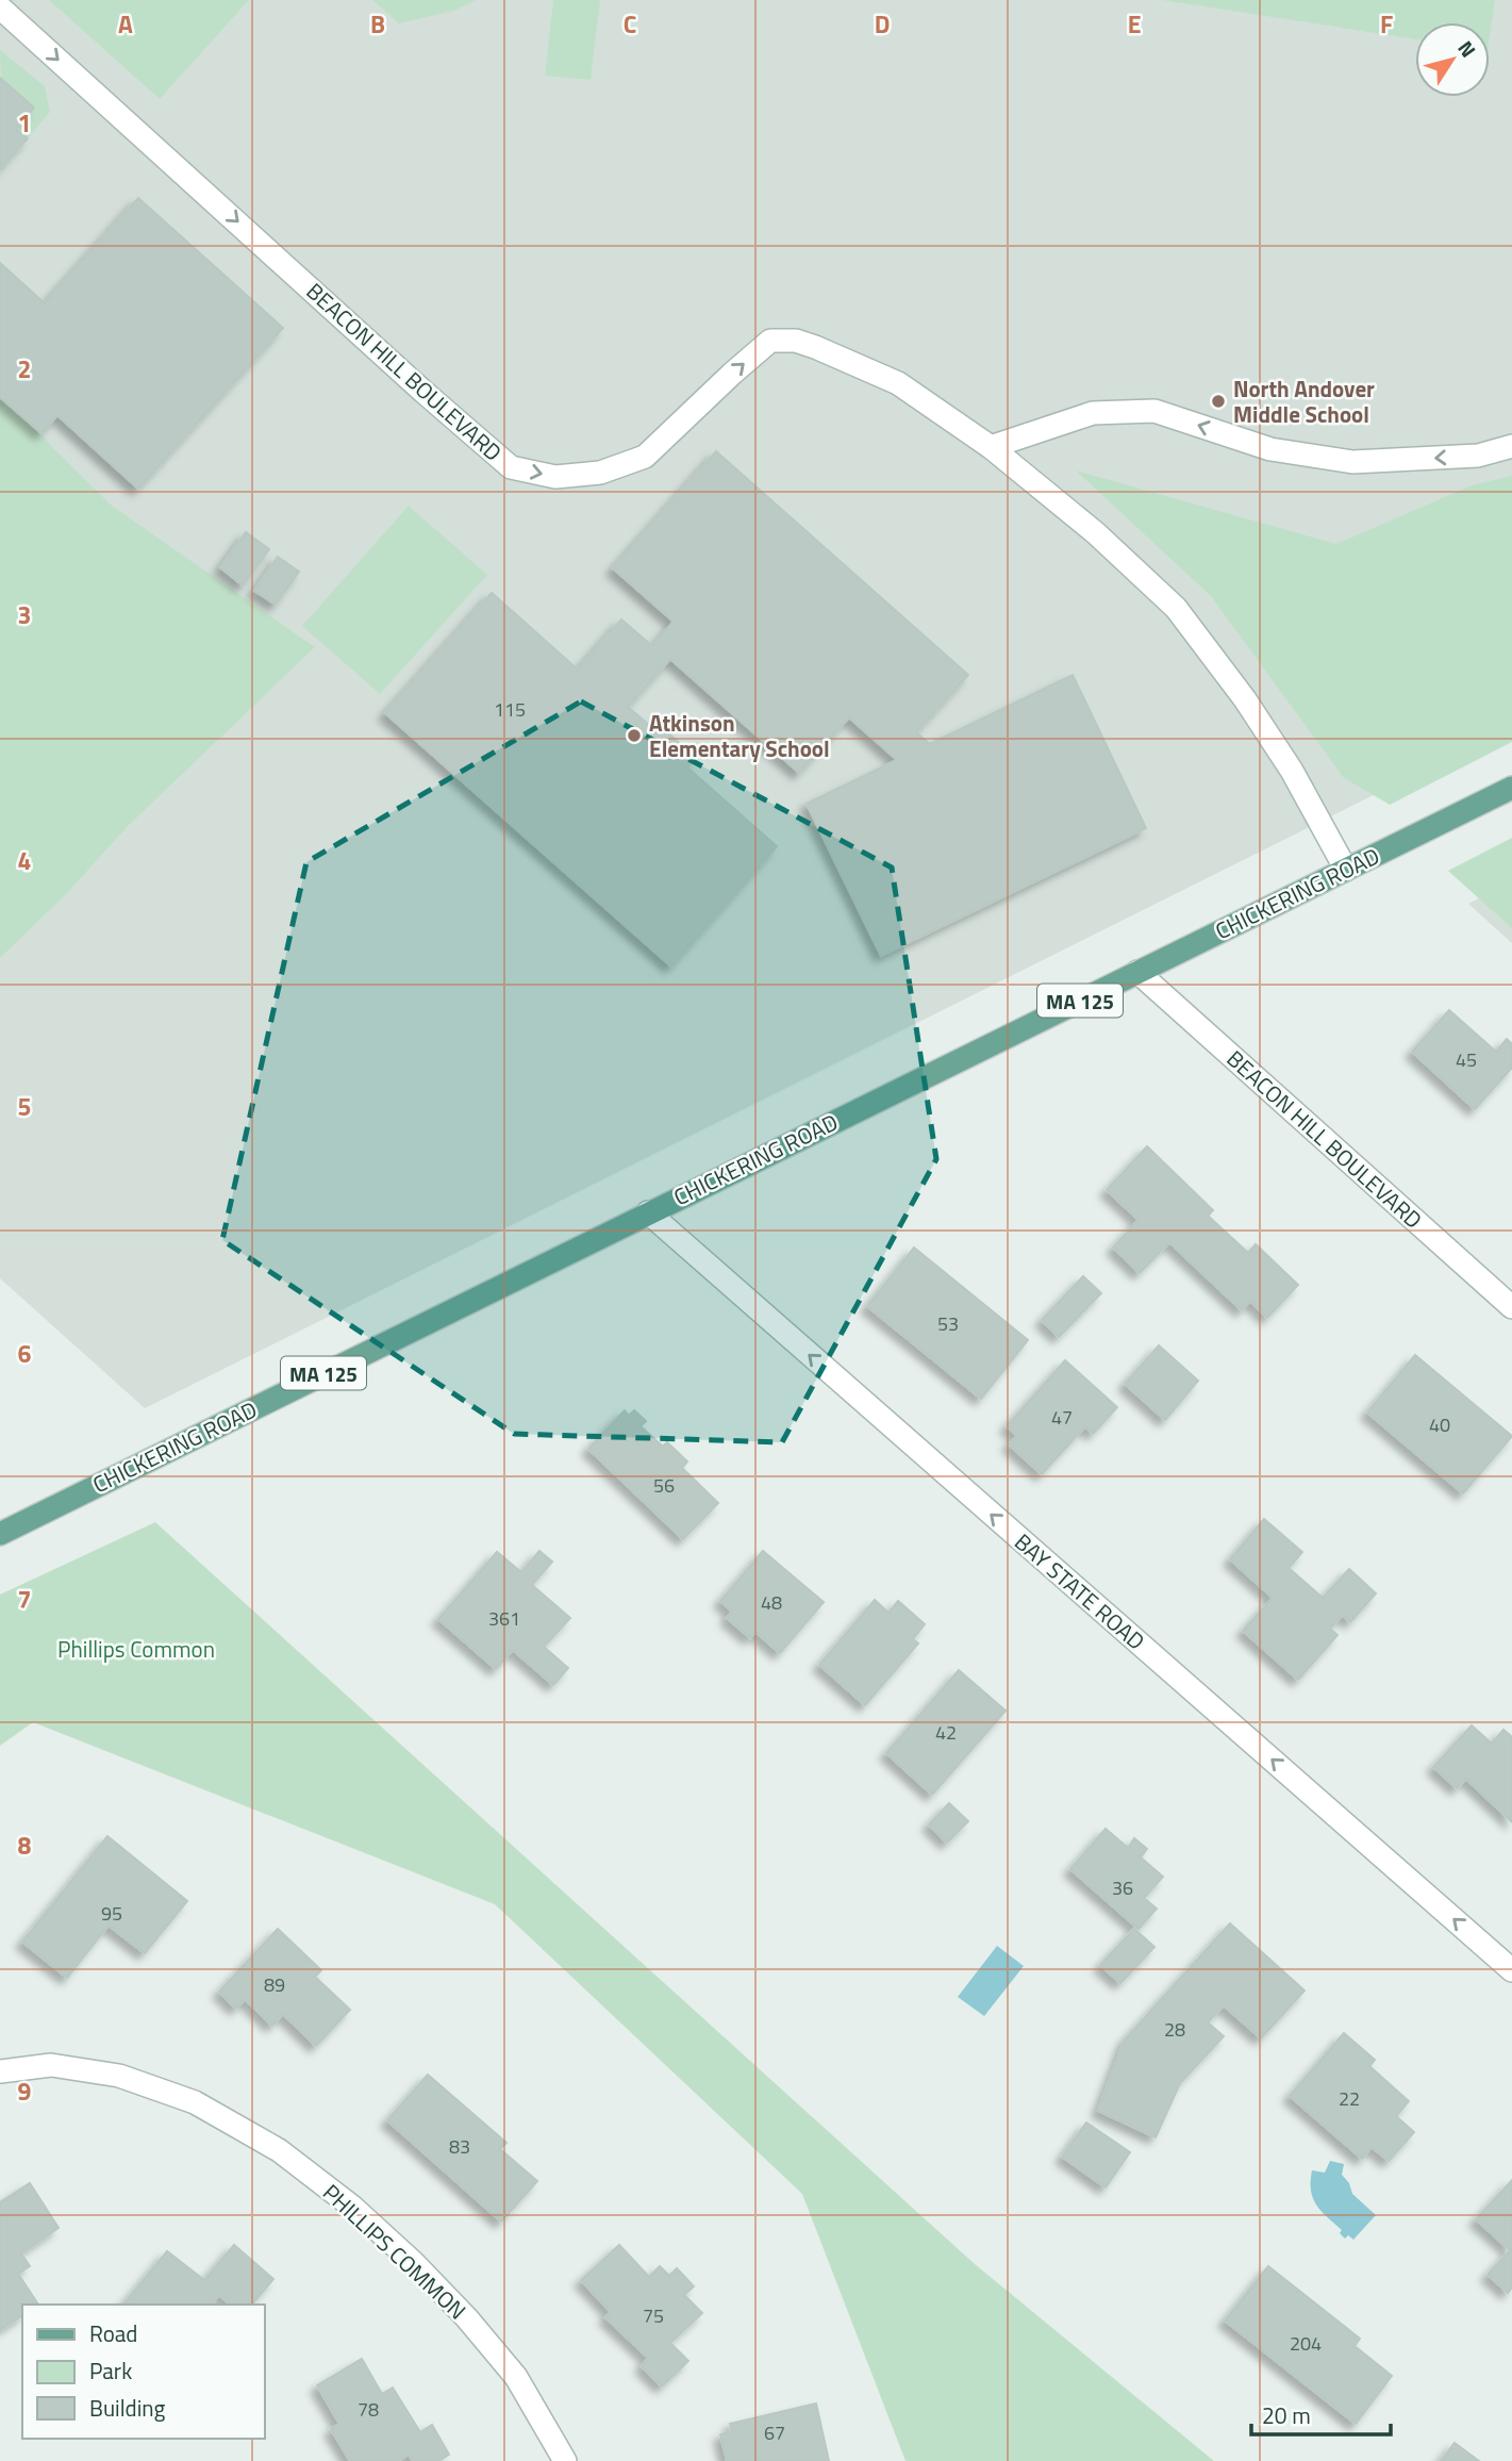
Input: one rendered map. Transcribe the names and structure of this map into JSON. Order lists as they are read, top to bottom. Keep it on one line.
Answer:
{"streets":{"main road":["CHICKERING ROAD","MA 125"],"street":["BEACON HILL BOULEVARD","BAY STATE ROAD","PHILLIPS COMMON"]},"crossings":[["BEACON HILL BOULEVARD","CHICKERING ROAD"],["CHICKERING ROAD","BAY STATE ROAD"]],"one_way":["BEACON HILL BOULEVARD","BAY STATE ROAD"],"parks":["Phillips Common"],"places":["North Andover Middle School","Atkinson Elementary School"],"house_numbers":["115","45","53","47","40","56","48","361","42","36","95","89","28","22","83","75","204","78","67"],"legend":["Road","Park","Building"],"scale_bar":"20 m","north":"top right","grid":{"columns":["A","B","C","D","E","F"],"rows":["1","2","3","4","5","6","7","8","9"]}}
